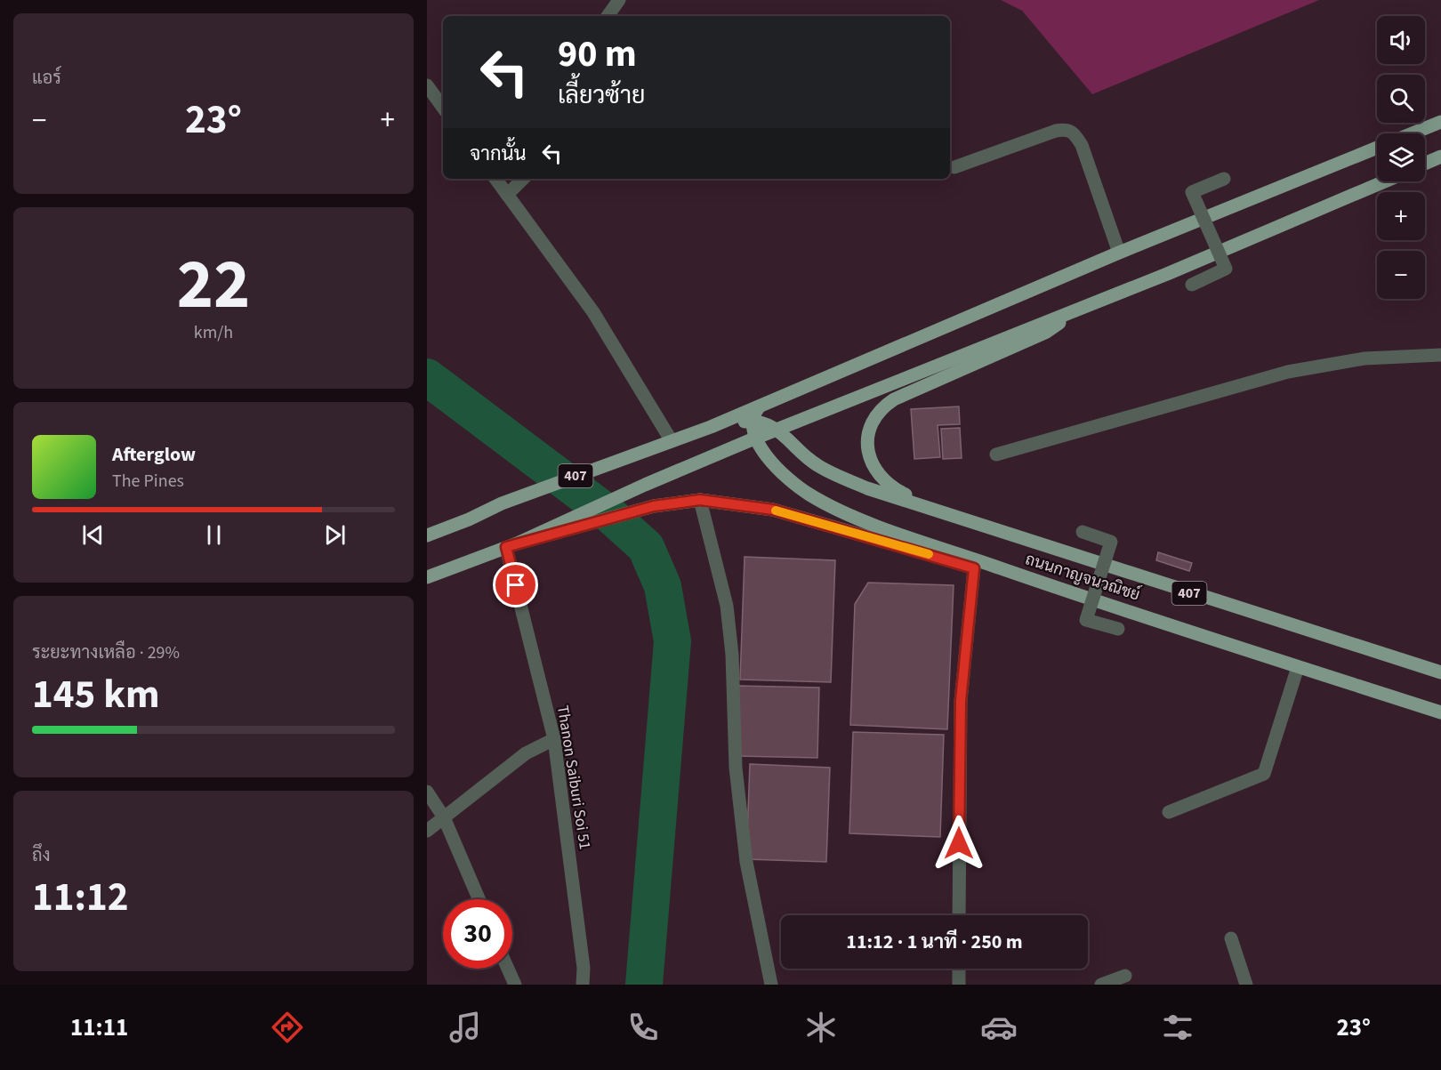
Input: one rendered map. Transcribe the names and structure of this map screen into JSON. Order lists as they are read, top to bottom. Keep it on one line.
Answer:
{"streets":{"main road":["407","ถนนกาญจนวณิชย์"],"street":["Thanon Saiburi Soi 51"]},"crossings":[["407","ถนนกาญจนวณิชย์"],["407","Thanon Saiburi Soi 51"]],"page":{"tile":["แอร์",["22","km/h"],["ระยะทางเหลือ · 29%","145 km"],["ถึง","11:12"]],"map_buttons":["+","−"],"turn":["90 m","เลี้ยวซ้าย"],"heat":["−","23°","+"],"then":"จากนั้น","song":["Afterglow","The Pines"],"limit":"30","trip":"11:12 · 1 นาที · 250 m","tabs":["11:11","23°"]}}
